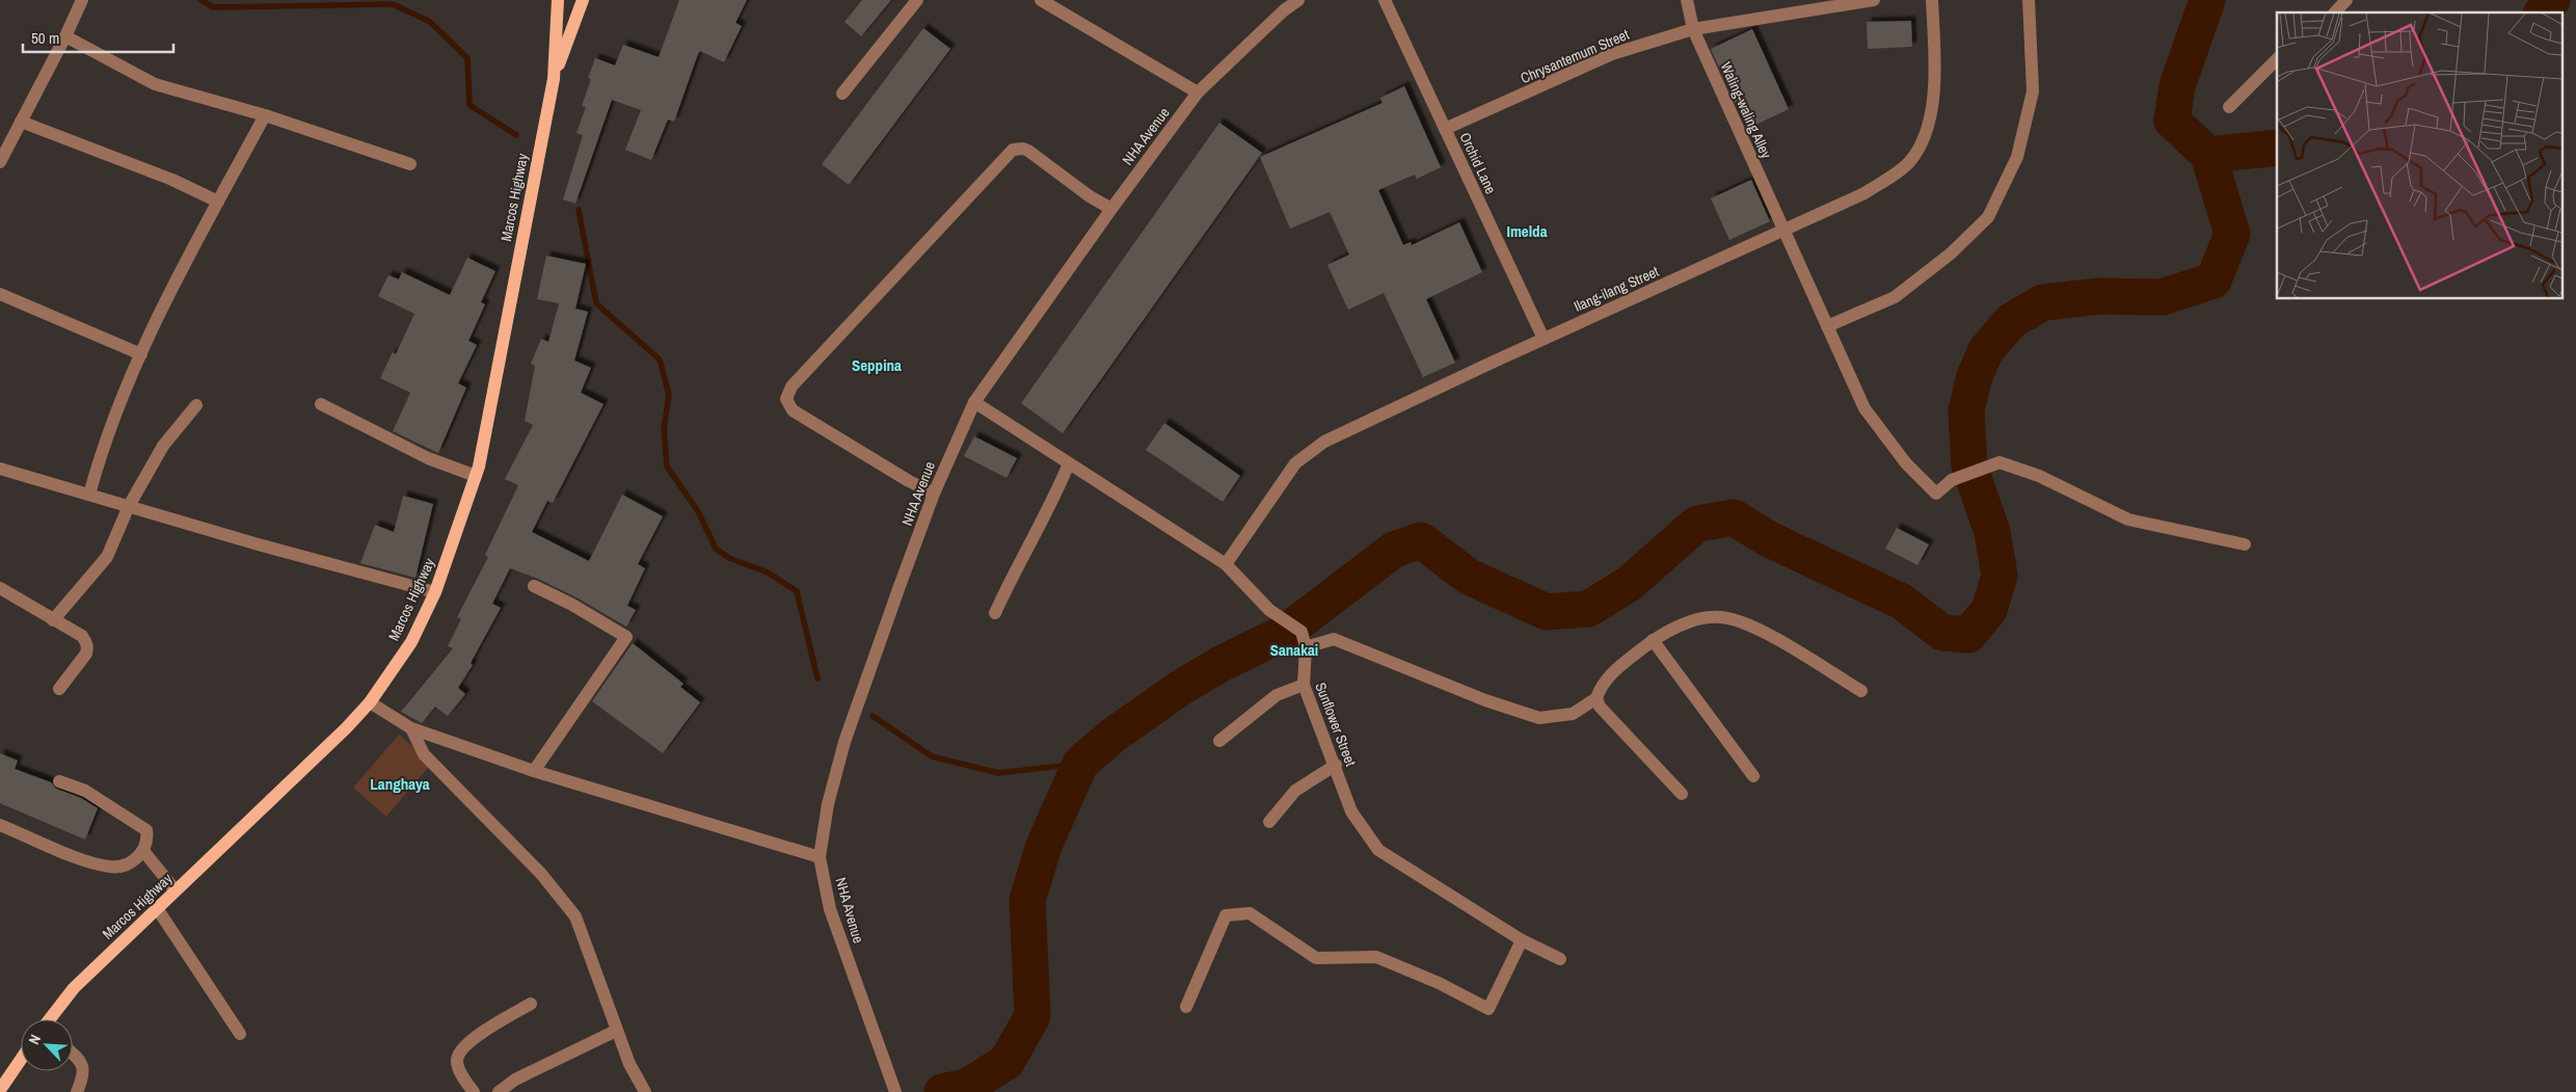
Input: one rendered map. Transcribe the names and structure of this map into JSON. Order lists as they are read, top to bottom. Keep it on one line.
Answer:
{"streets":{"main road":["Marcos Highway"],"street":["Chrysantemum Street","Waling-waling Alley","NHA Avenue","Orchid Lane","Ilang-ilang Street","Sunflower Street"]},"crossings":[["Chrysantemum Street","Waling-waling Alley"],["Chrysantemum Street","Orchid Lane"],["Waling-waling Alley","Ilang-ilang Street"],["NHA Avenue","Sunflower Street"],["Orchid Lane","Ilang-ilang Street"],["Ilang-ilang Street","Sunflower Street"]],"districts":["Imelda","Seppina","Sanakai","Langhaya"],"scale_bar":"50 m","north":"top left"}
